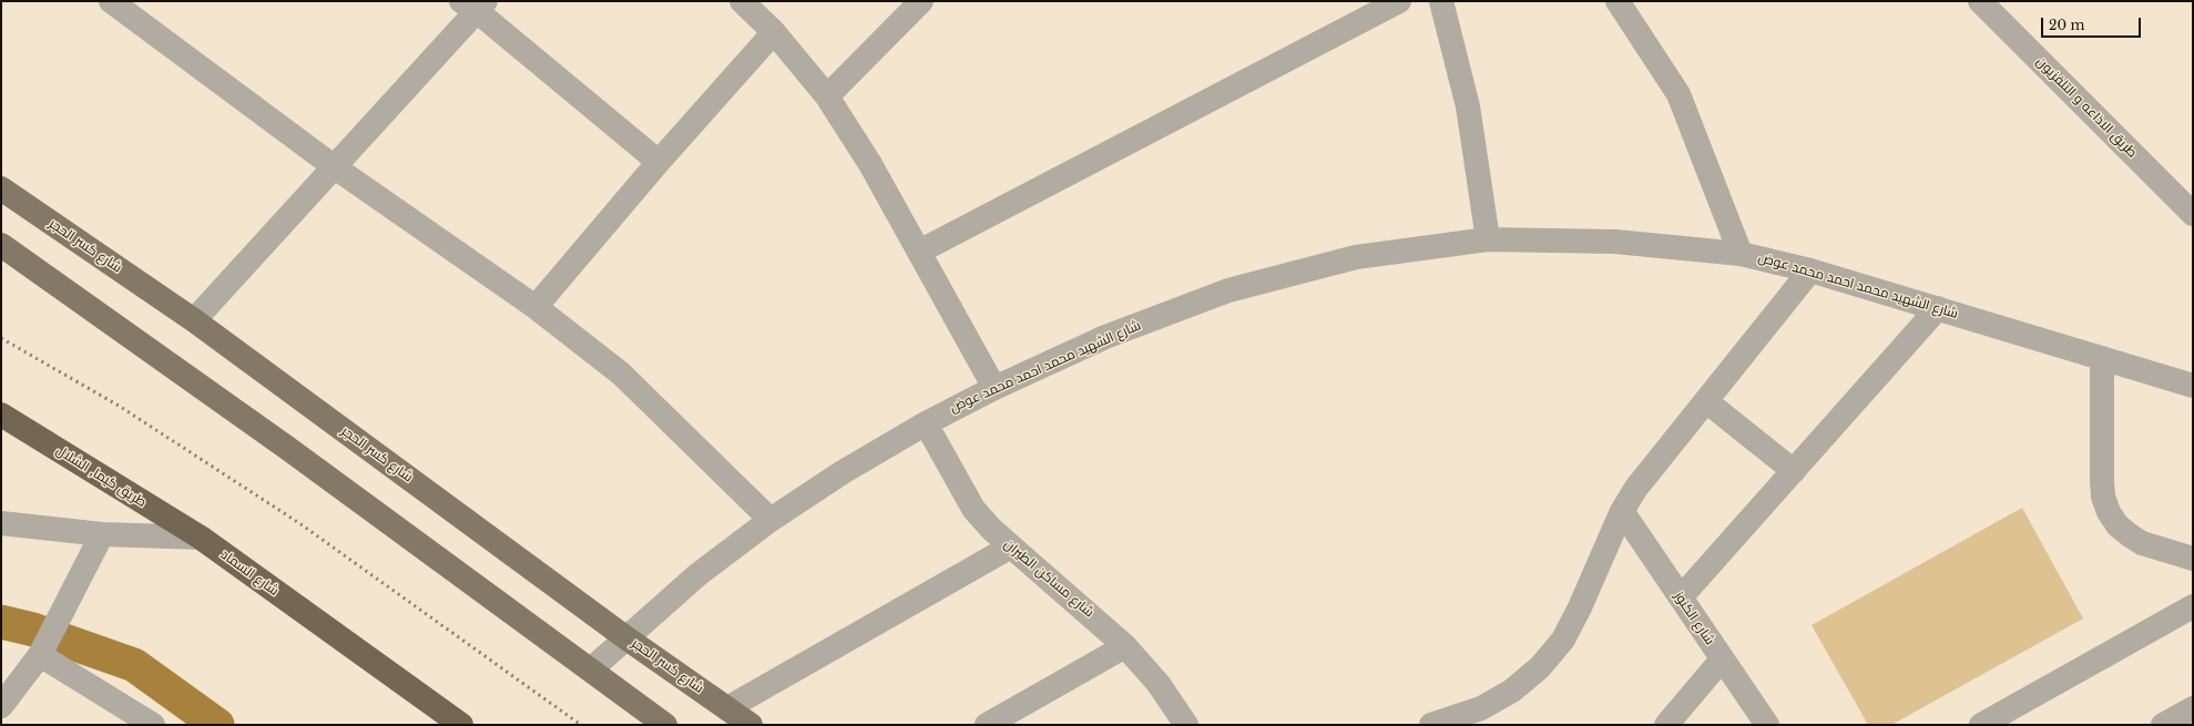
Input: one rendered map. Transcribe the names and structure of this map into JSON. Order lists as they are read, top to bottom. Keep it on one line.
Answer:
{"streets":{"highway":["طريق كيما, الشلال","شارع السماد"],"main road":["شارع كسر الحجر"],"street":["طريق الاذاعه و التلفزيون","شارع الشهيد محمد احمد محمد عوض","شارع مساكن الطيران","شارع الكنوز"]},"crossings":[["شارع كسر الحجر","شارع الشهيد محمد احمد محمد عوض"],["شارع الشهيد محمد احمد محمد عوض","شارع مساكن الطيران"],["طريق كيما, الشلال","شارع السماد"]],"scale_bar":"20 m"}
